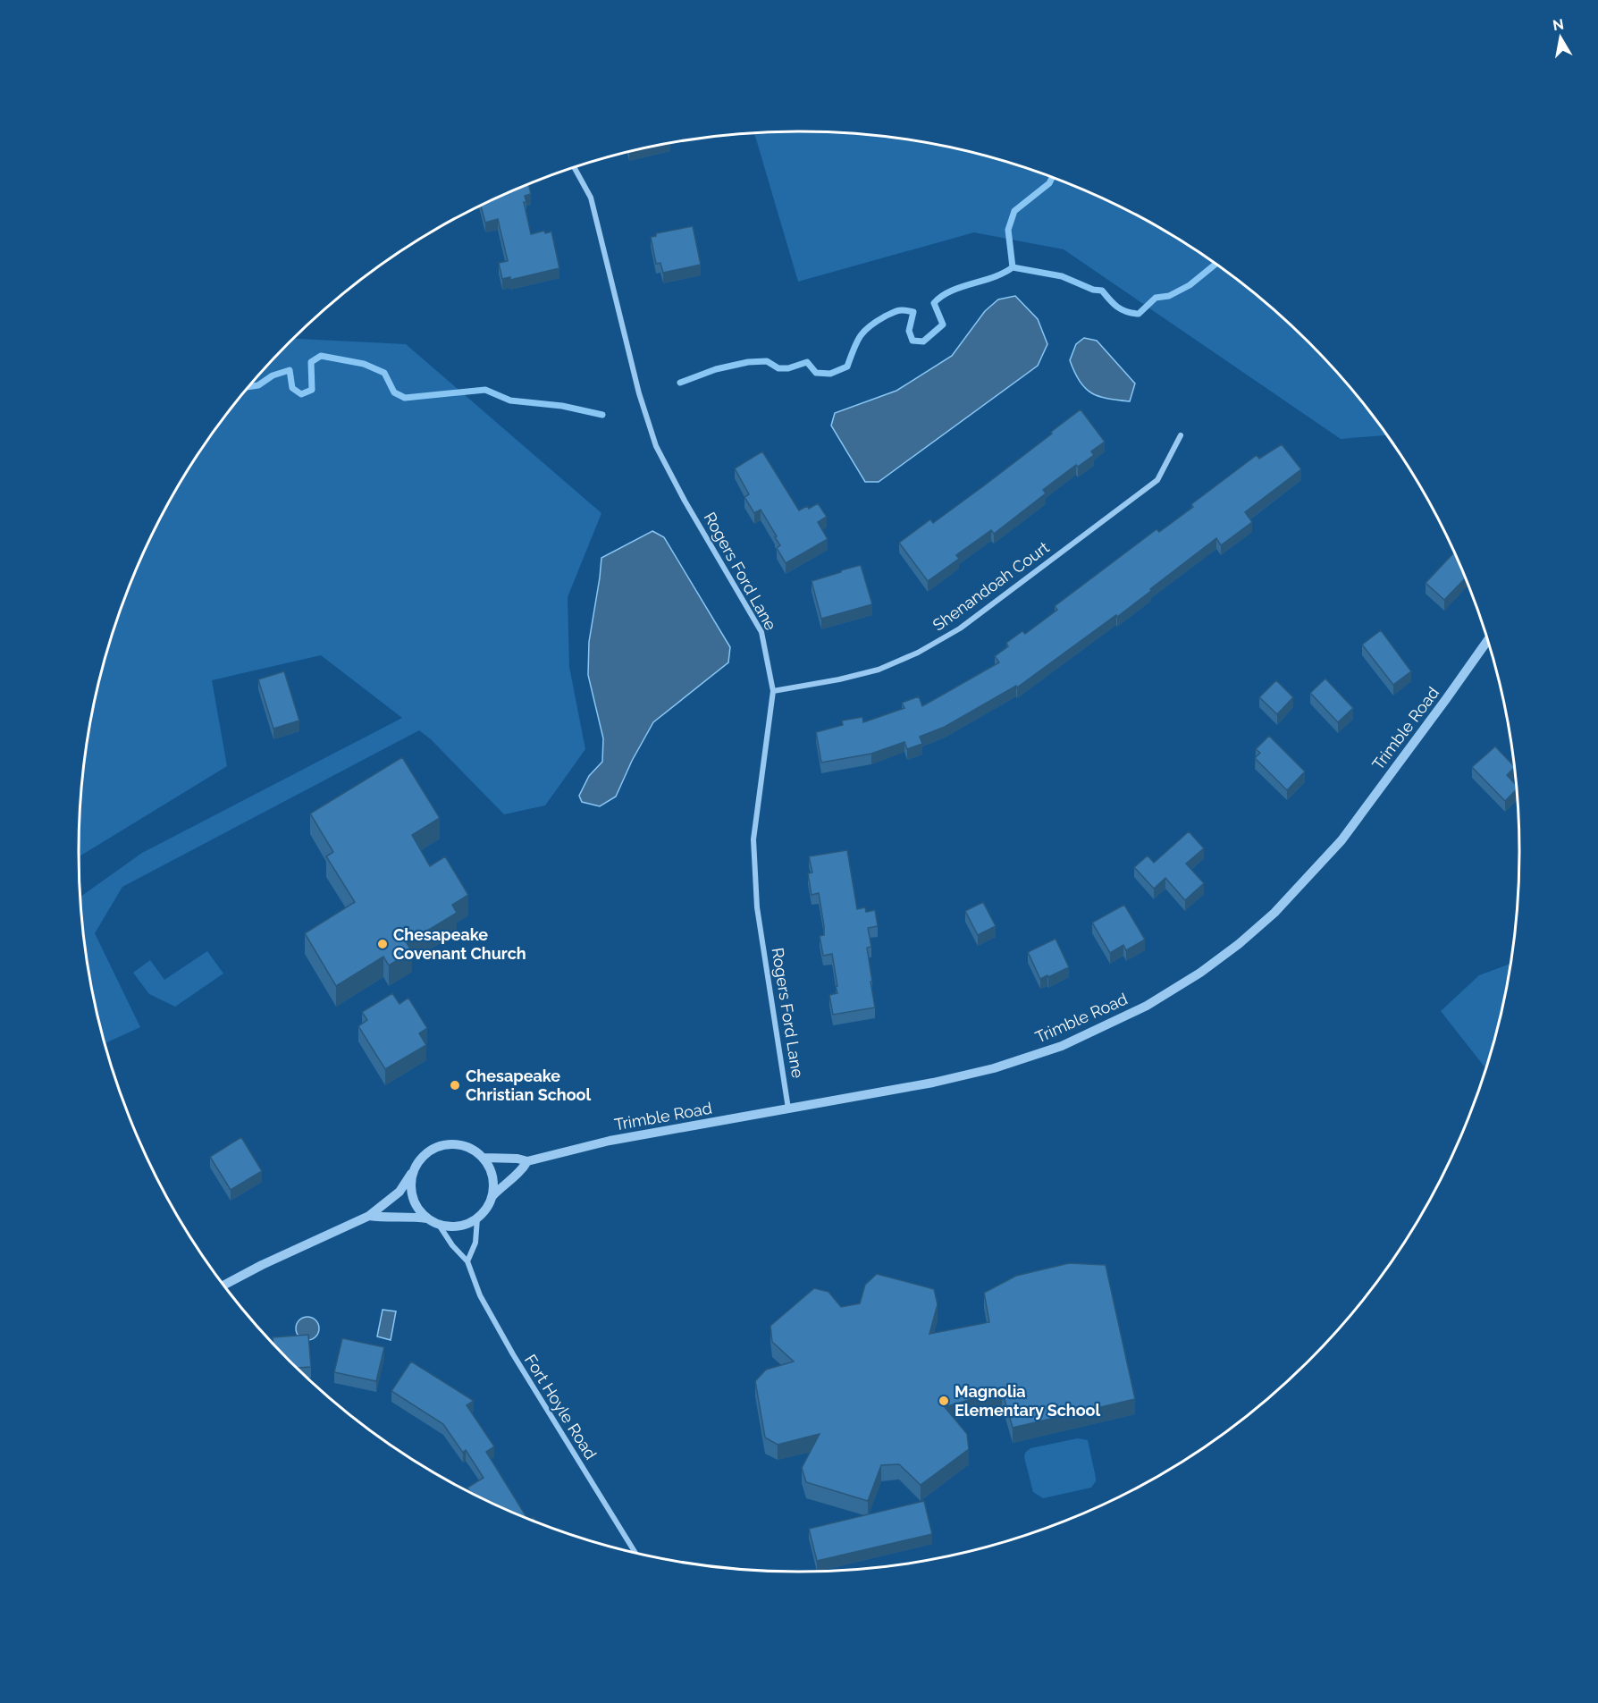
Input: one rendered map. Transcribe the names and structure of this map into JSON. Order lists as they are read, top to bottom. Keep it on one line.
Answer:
{"streets":{"street":["Rogers Ford Lane","Shenandoah Court","Trimble Road","Fort Hoyle Road"]},"crossings":[["Rogers Ford Lane","Shenandoah Court"],["Rogers Ford Lane","Trimble Road"],["Trimble Road","Fort Hoyle Road"]],"places":["Chesapeake Covenant Church","Chesapeake Christian School","Magnolia Elementary School"],"north":"top"}
